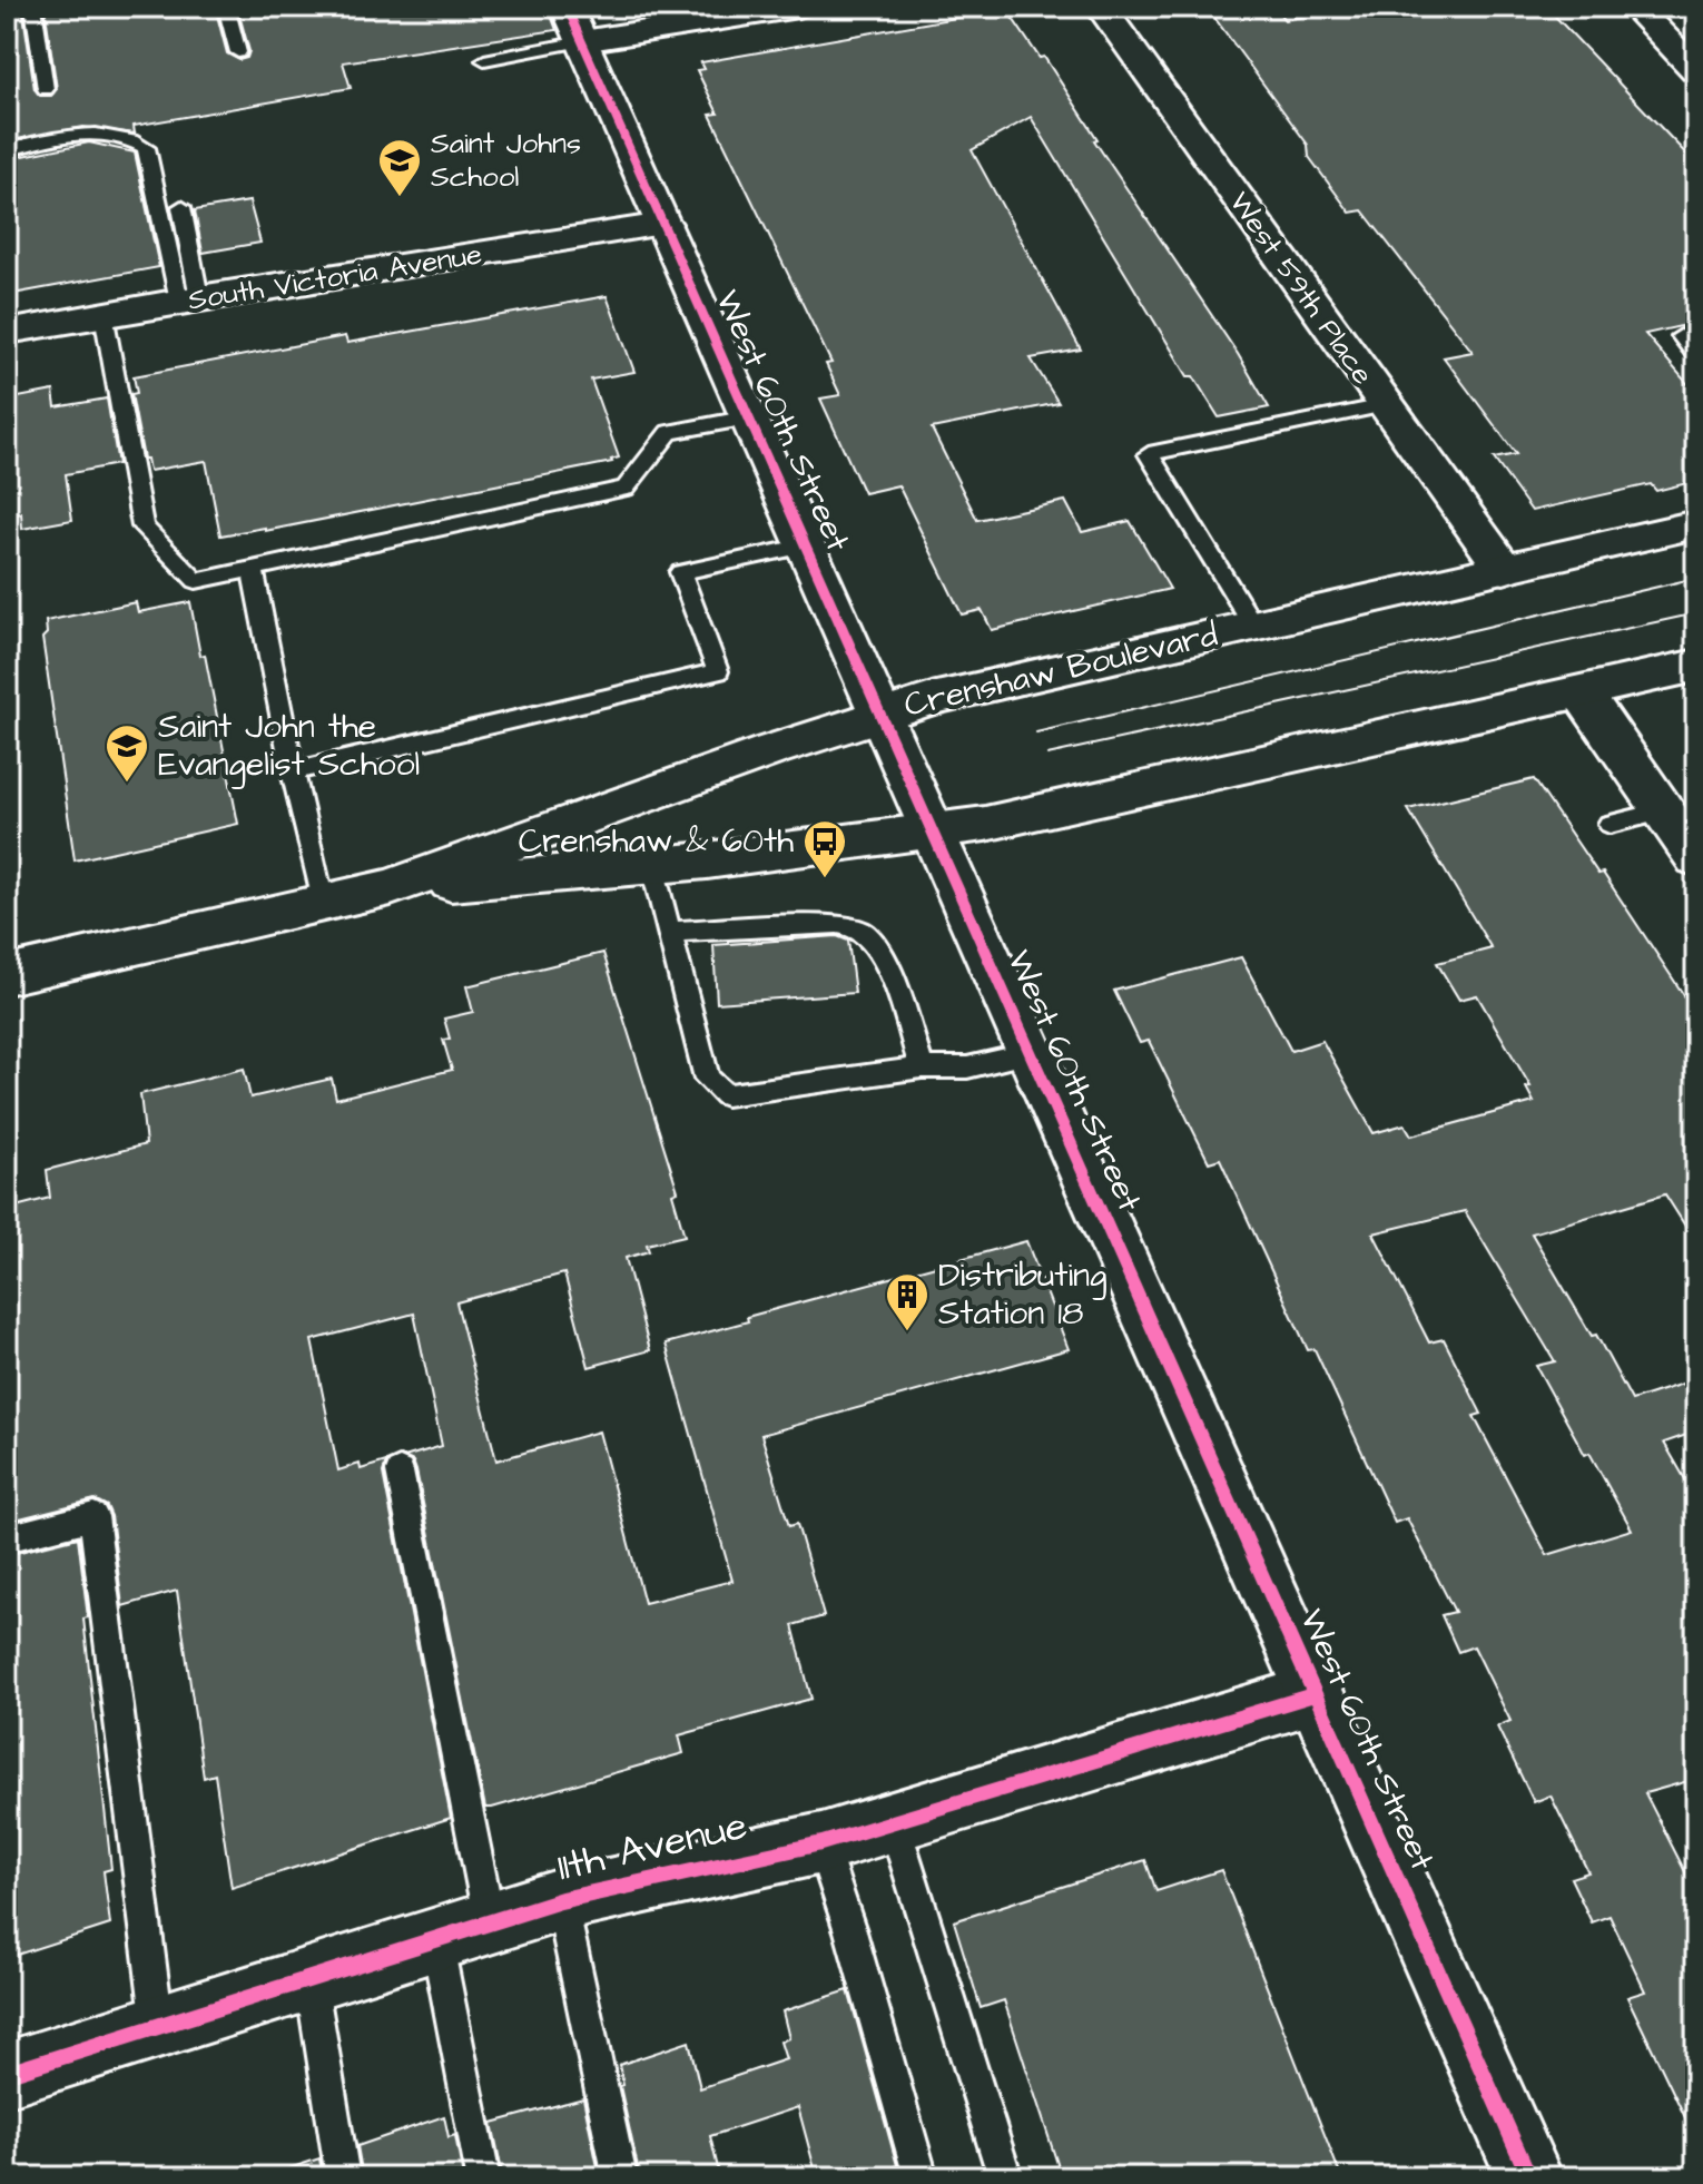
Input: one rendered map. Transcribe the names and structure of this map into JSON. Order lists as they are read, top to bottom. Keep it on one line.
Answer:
{"streets":{"street":["South Victoria Avenue","West 59th Place","West 60th Street","Crenshaw Boulevard","11th Avenue"]},"crossings":[["South Victoria Avenue","West 60th Street"],["West 59th Place","Crenshaw Boulevard"],["West 60th Street","Crenshaw Boulevard"],["West 60th Street","11th Avenue"]],"places":{"school or university":["Saint Johns School","Saint John the Evangelist School"],"bus stop":["Crenshaw & 60th"],"building":["Distributing Station 18"]}}
